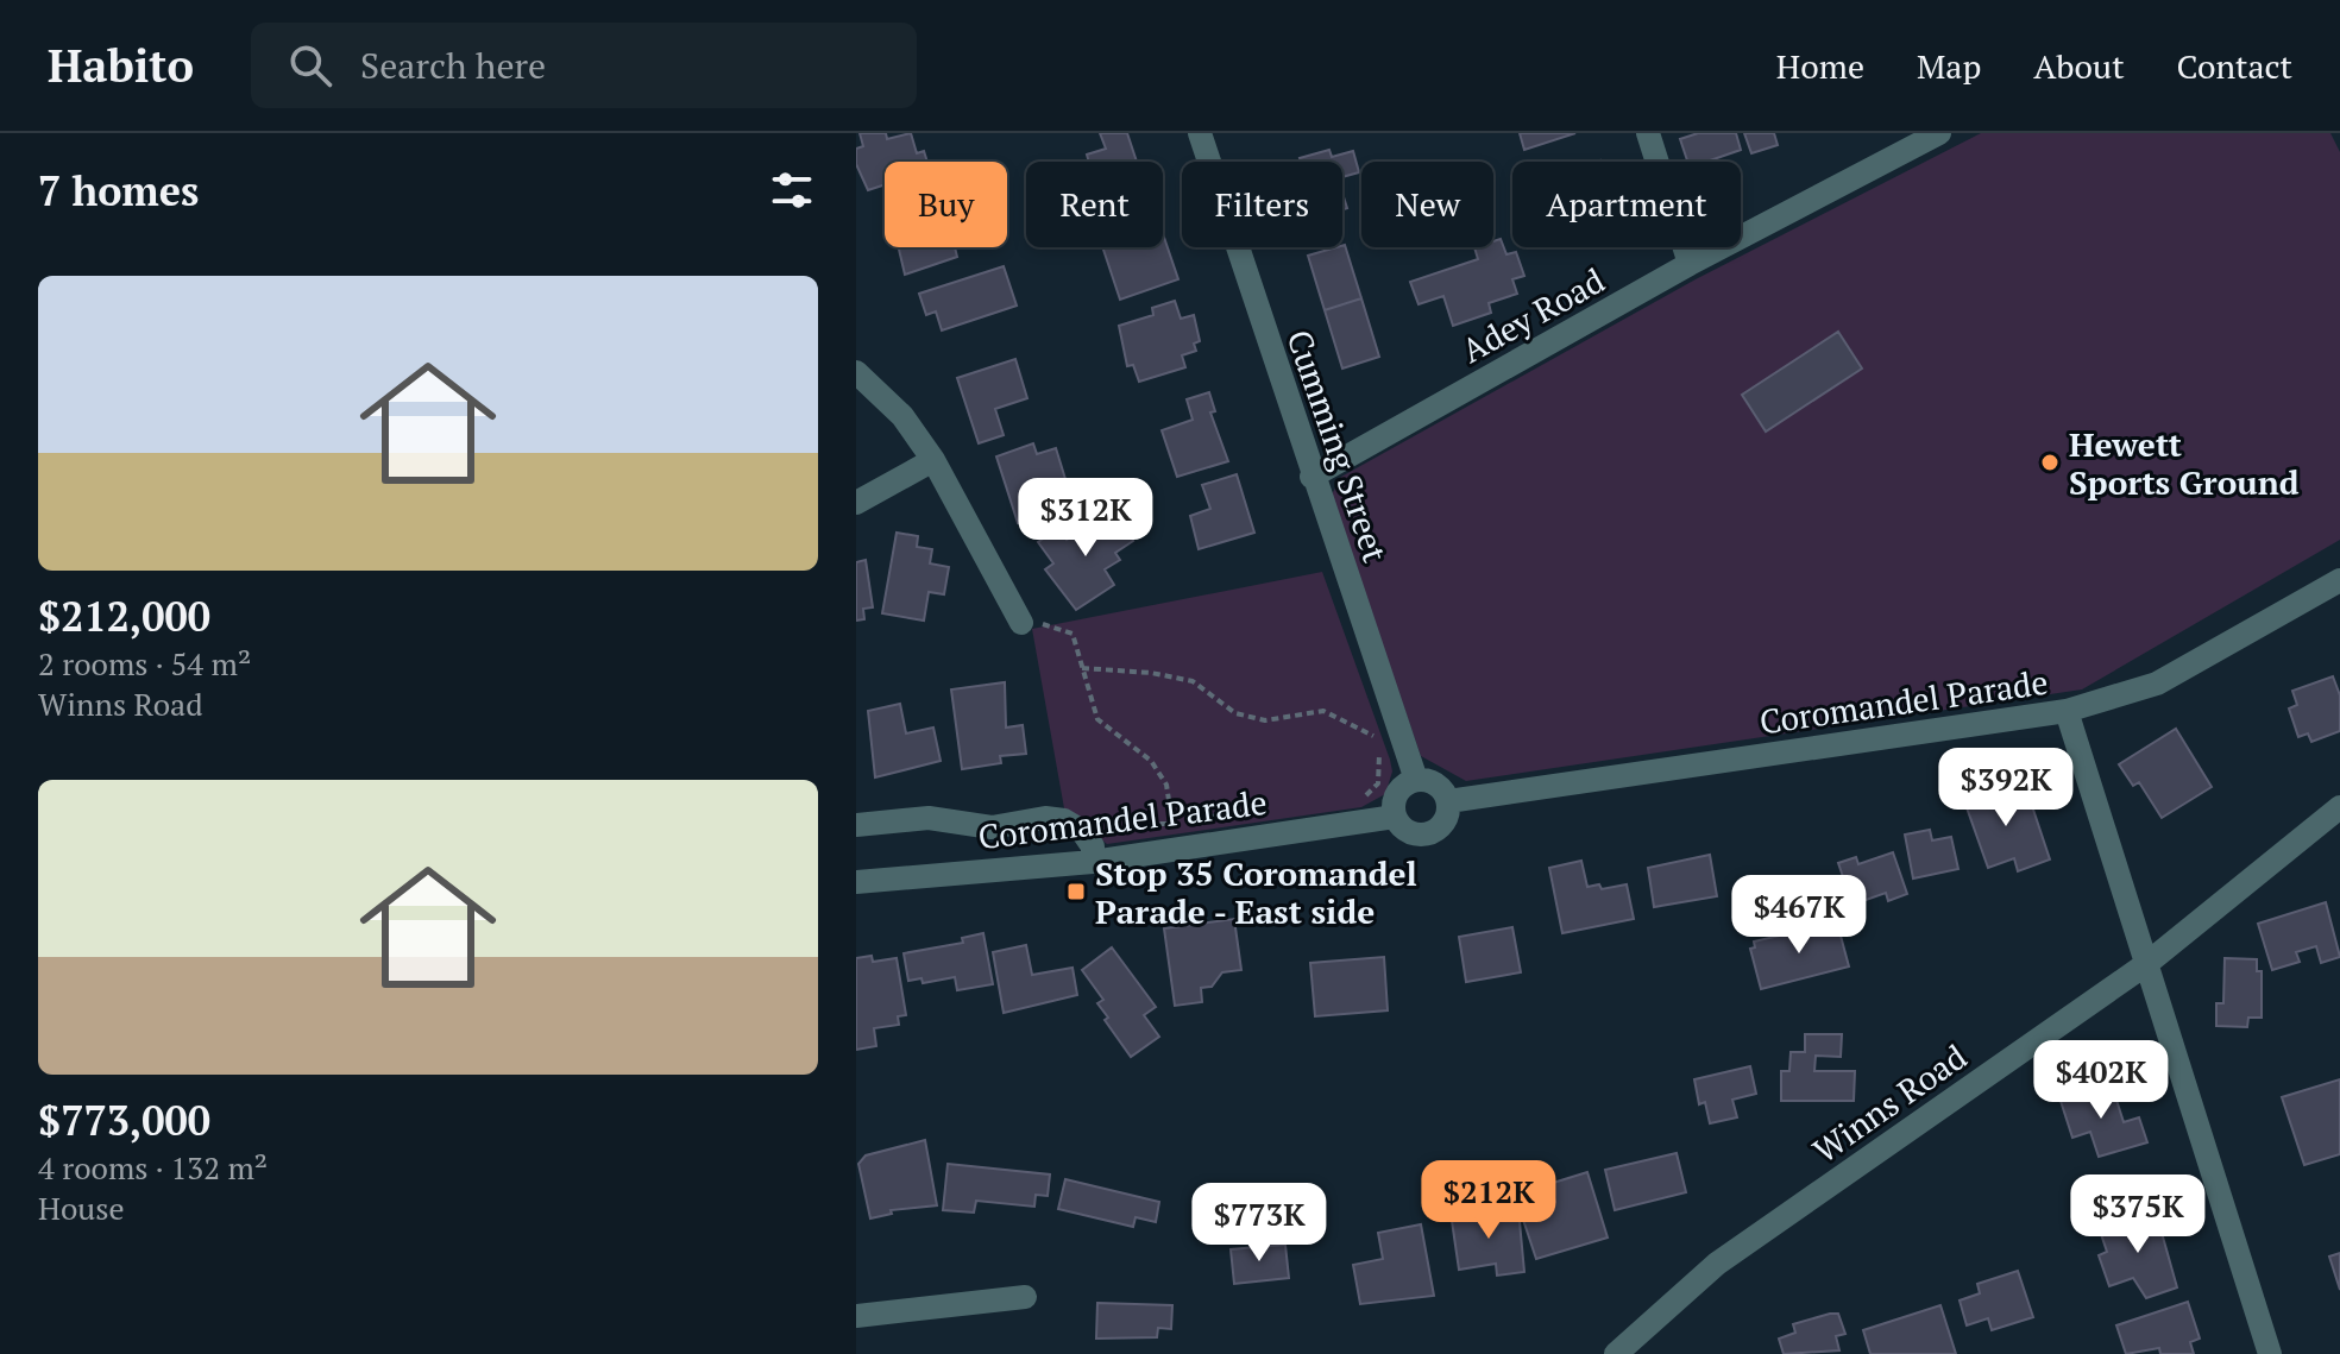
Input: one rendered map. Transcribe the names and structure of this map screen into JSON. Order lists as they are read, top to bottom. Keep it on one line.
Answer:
{"streets":{"street":["Adey Road","Cumming Street","Coromandel Parade","Winns Road"]},"crossings":[["Adey Road","Cumming Street"],["Cumming Street","Coromandel Parade"]],"places":{"other":["Hewett Sports Ground"],"transit":["Stop 35 Coromandel Parade - East side"]},"page":{"header":"Habito","search":"Search here","nav":["Home","Map","About","Contact"],"heading":"7 homes","chip":["Buy","Rent","Filters","New","Apartment"],"list":[{"name":"$212,000","note":"2 rooms · 54 m² · Winns Road"},{"name":"$773,000","note":"4 rooms · 132 m² · House"}],"price":["$312K","$392K","$467K","$402K","$212K","$375K","$773K"]}}
